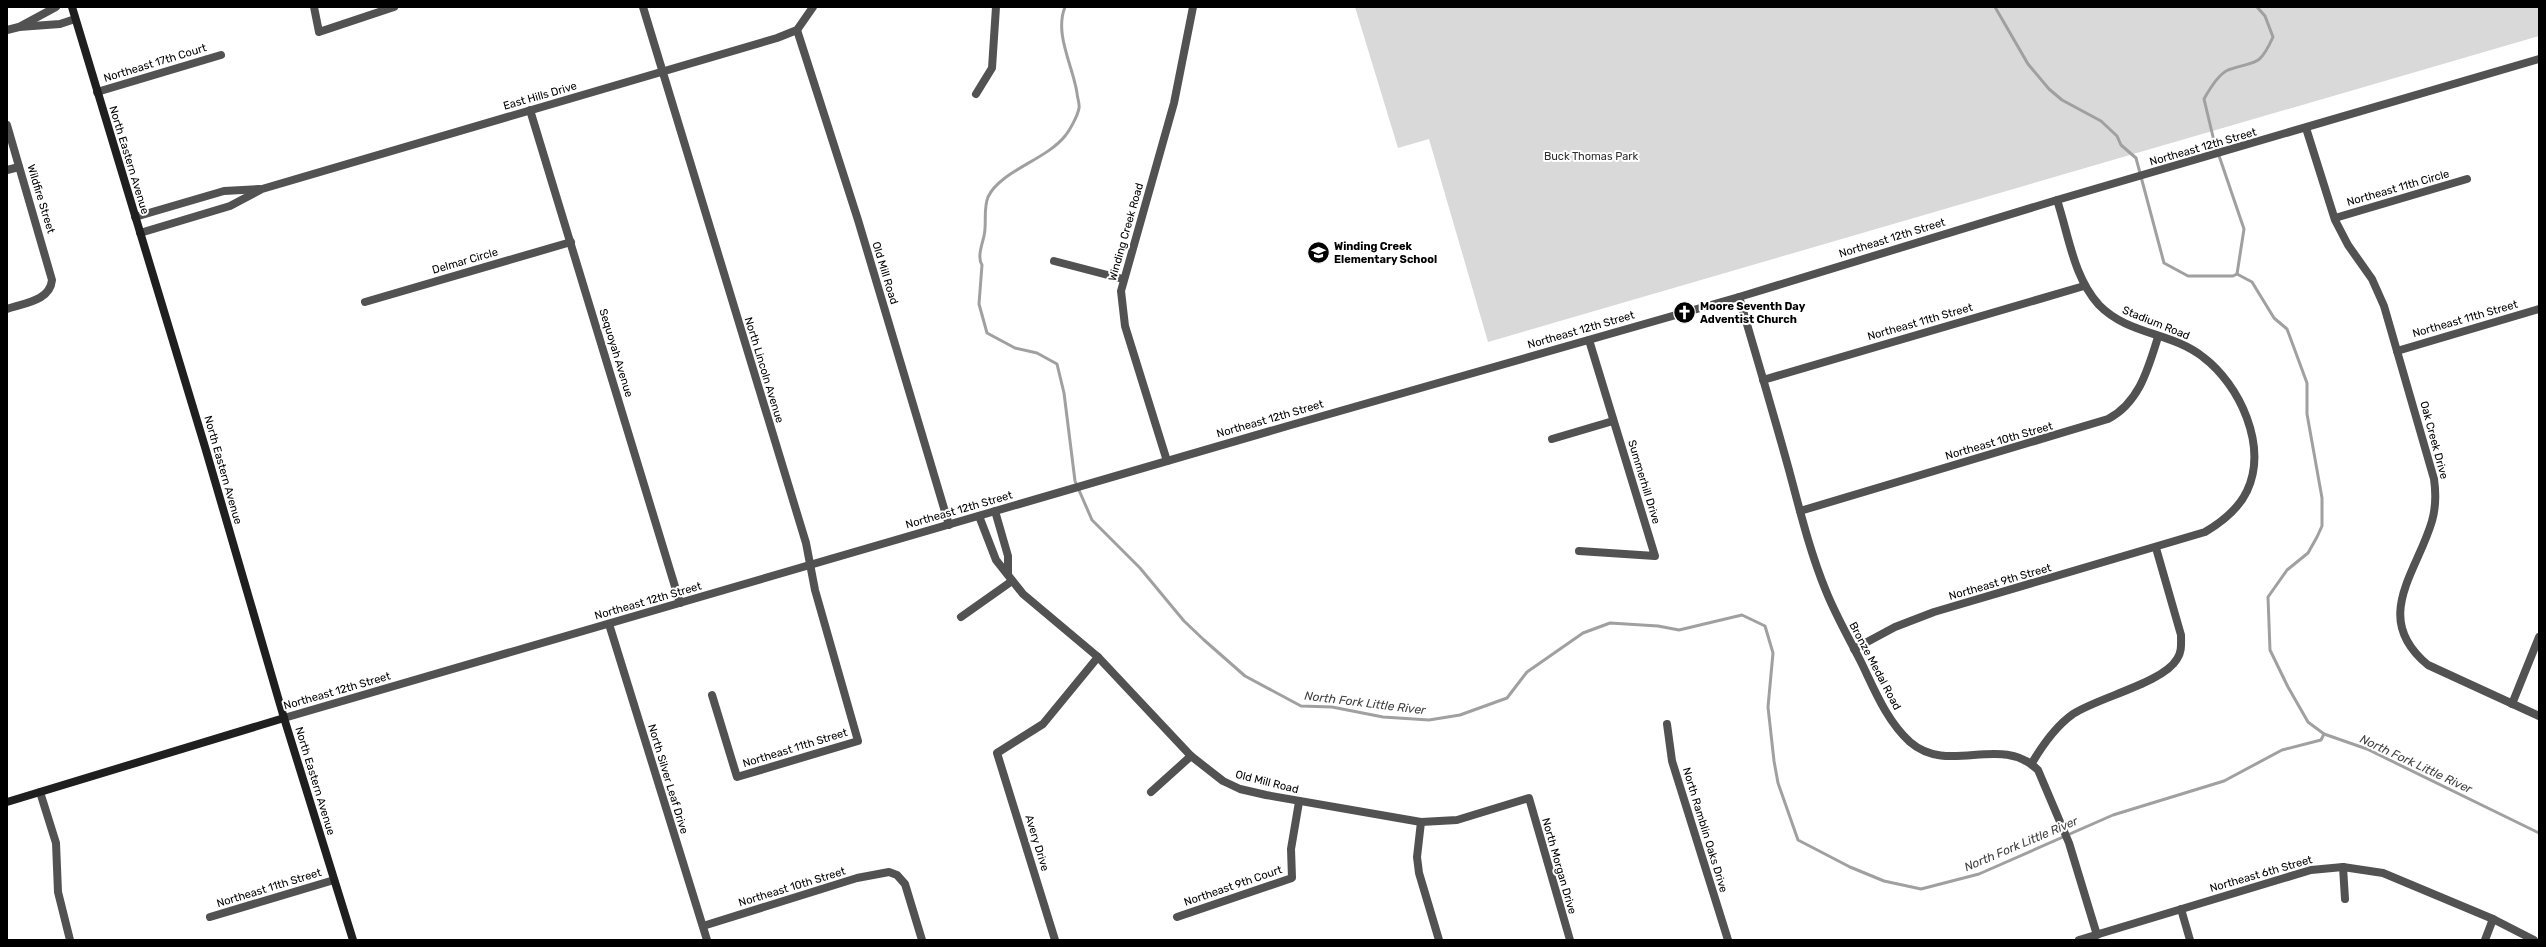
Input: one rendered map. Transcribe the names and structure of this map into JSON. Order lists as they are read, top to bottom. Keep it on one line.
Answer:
{"streets":{"main road":["Northeast 12th Street","North Eastern Avenue"],"street":["Northeast 17th Court","East Hills Drive","Northeast 11th Circle","Wildfire Street","Winding Creek Road","Delmar Circle","Old Mill Road","Northeast 11th Street","Stadium Road","Sequoyah Avenue","North Lincoln Avenue","Oak Creek Drive","Northeast 10th Street","Summerhill Drive","Northeast 9th Street","Bronze Medal Road","North Silver Leaf Drive","North Ramblin Oaks Drive","Avery Drive","North Morgan Drive","Northeast 6th Street","Northeast 9th Court"]},"crossings":[["Northeast 17th Court","North Eastern Avenue"],["East Hills Drive","North Eastern Avenue"],["East Hills Drive","Old Mill Road"],["East Hills Drive","Sequoyah Avenue"],["East Hills Drive","North Lincoln Avenue"],["Northeast 12th Street","North Eastern Avenue"],["Northeast 12th Street","Winding Creek Road"],["Northeast 12th Street","Old Mill Road"],["Northeast 12th Street","Stadium Road"],["Northeast 12th Street","Sequoyah Avenue"],["Northeast 12th Street","North Lincoln Avenue"],["Northeast 12th Street","Oak Creek Drive"],["Northeast 12th Street","Summerhill Drive"],["Northeast 12th Street","Bronze Medal Road"],["Northeast 12th Street","North Silver Leaf Drive"],["North Eastern Avenue","Northeast 11th Street"],["Northeast 11th Circle","Oak Creek Drive"],["Delmar Circle","Sequoyah Avenue"],["Old Mill Road","Avery Drive"],["Old Mill Road","North Morgan Drive"],["Old Mill Road","Northeast 9th Court"],["Northeast 11th Street","Stadium Road"],["Northeast 11th Street","North Lincoln Avenue"],["Northeast 11th Street","Oak Creek Drive"],["Northeast 11th Street","Bronze Medal Road"],["Stadium Road","Northeast 10th Street"],["Stadium Road","Northeast 9th Street"],["Northeast 10th Street","Bronze Medal Road"],["Northeast 10th Street","North Silver Leaf Drive"],["Northeast 9th Street","Bronze Medal Road"]],"water":["North Fork Little River"],"parks":["Buck Thomas Park"],"places":{"school or university":["Winding Creek Elementary School"],"church":["Moore Seventh Day Adventist Church"]}}
